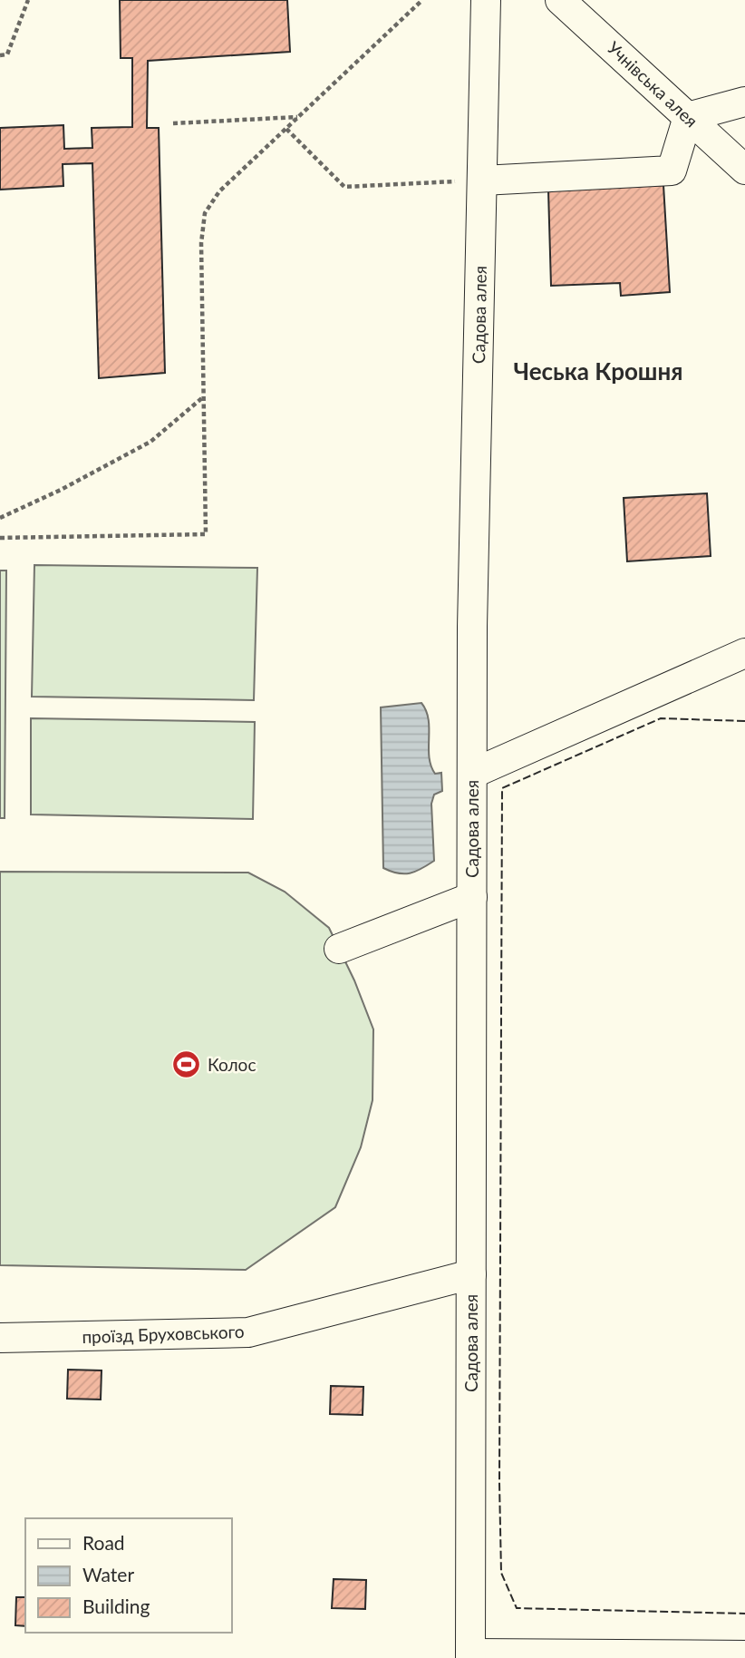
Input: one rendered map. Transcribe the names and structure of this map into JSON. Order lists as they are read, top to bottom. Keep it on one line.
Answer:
{"streets":{"street":["Учнівська алея","Садова алея","проїзд Бруховського"]},"crossings":[["Садова алея","проїзд Бруховського"]],"districts":["Чеська Крошня"],"places":{"sports":["Колос"]},"legend":["Road","Water","Building"]}
